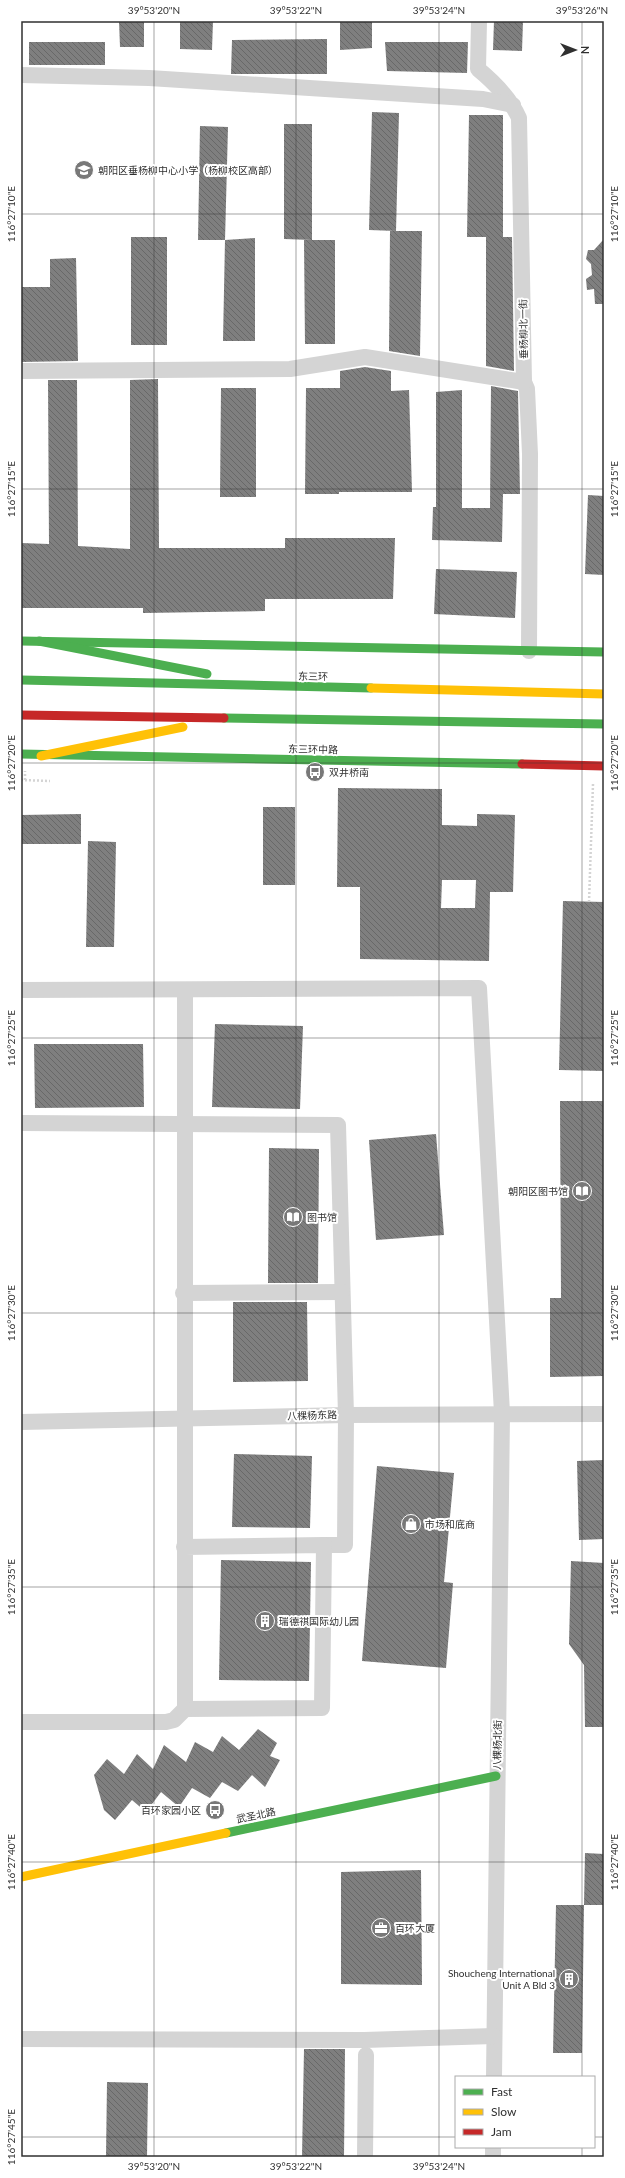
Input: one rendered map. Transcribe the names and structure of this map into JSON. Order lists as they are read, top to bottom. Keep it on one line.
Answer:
{"streets":{"main road":["东三环","东三环中路","武圣北路"],"street":["垂杨柳北一街","八棵杨东路","八棵杨北街"]},"crossings":[["八棵杨东路","八棵杨北街"],["八棵杨北街","武圣北路"]],"places":{"school or university":["朝阳区垂杨柳中心小学（杨柳校区高部）"],"bus stop":["双井桥南","百环家园小区"],"library":["朝阳区图书馆","图书馆"],"shop":["市场和底商"],"building":["瑞德祺国际幼儿园","Shoucheng International Unit A Bld 3"],"office":["百环大厦"]},"legend":["Fast","Slow","Jam"],"north":"right","coordinates":["39°53'20\"N","39°53'22\"N","39°53'24\"N","39°53'26\"N","116°27'10\"E","116°27'15\"E","116°27'20\"E","116°27'25\"E","116°27'30\"E","116°27'35\"E","116°27'40\"E","116°27'45\"E"]}
